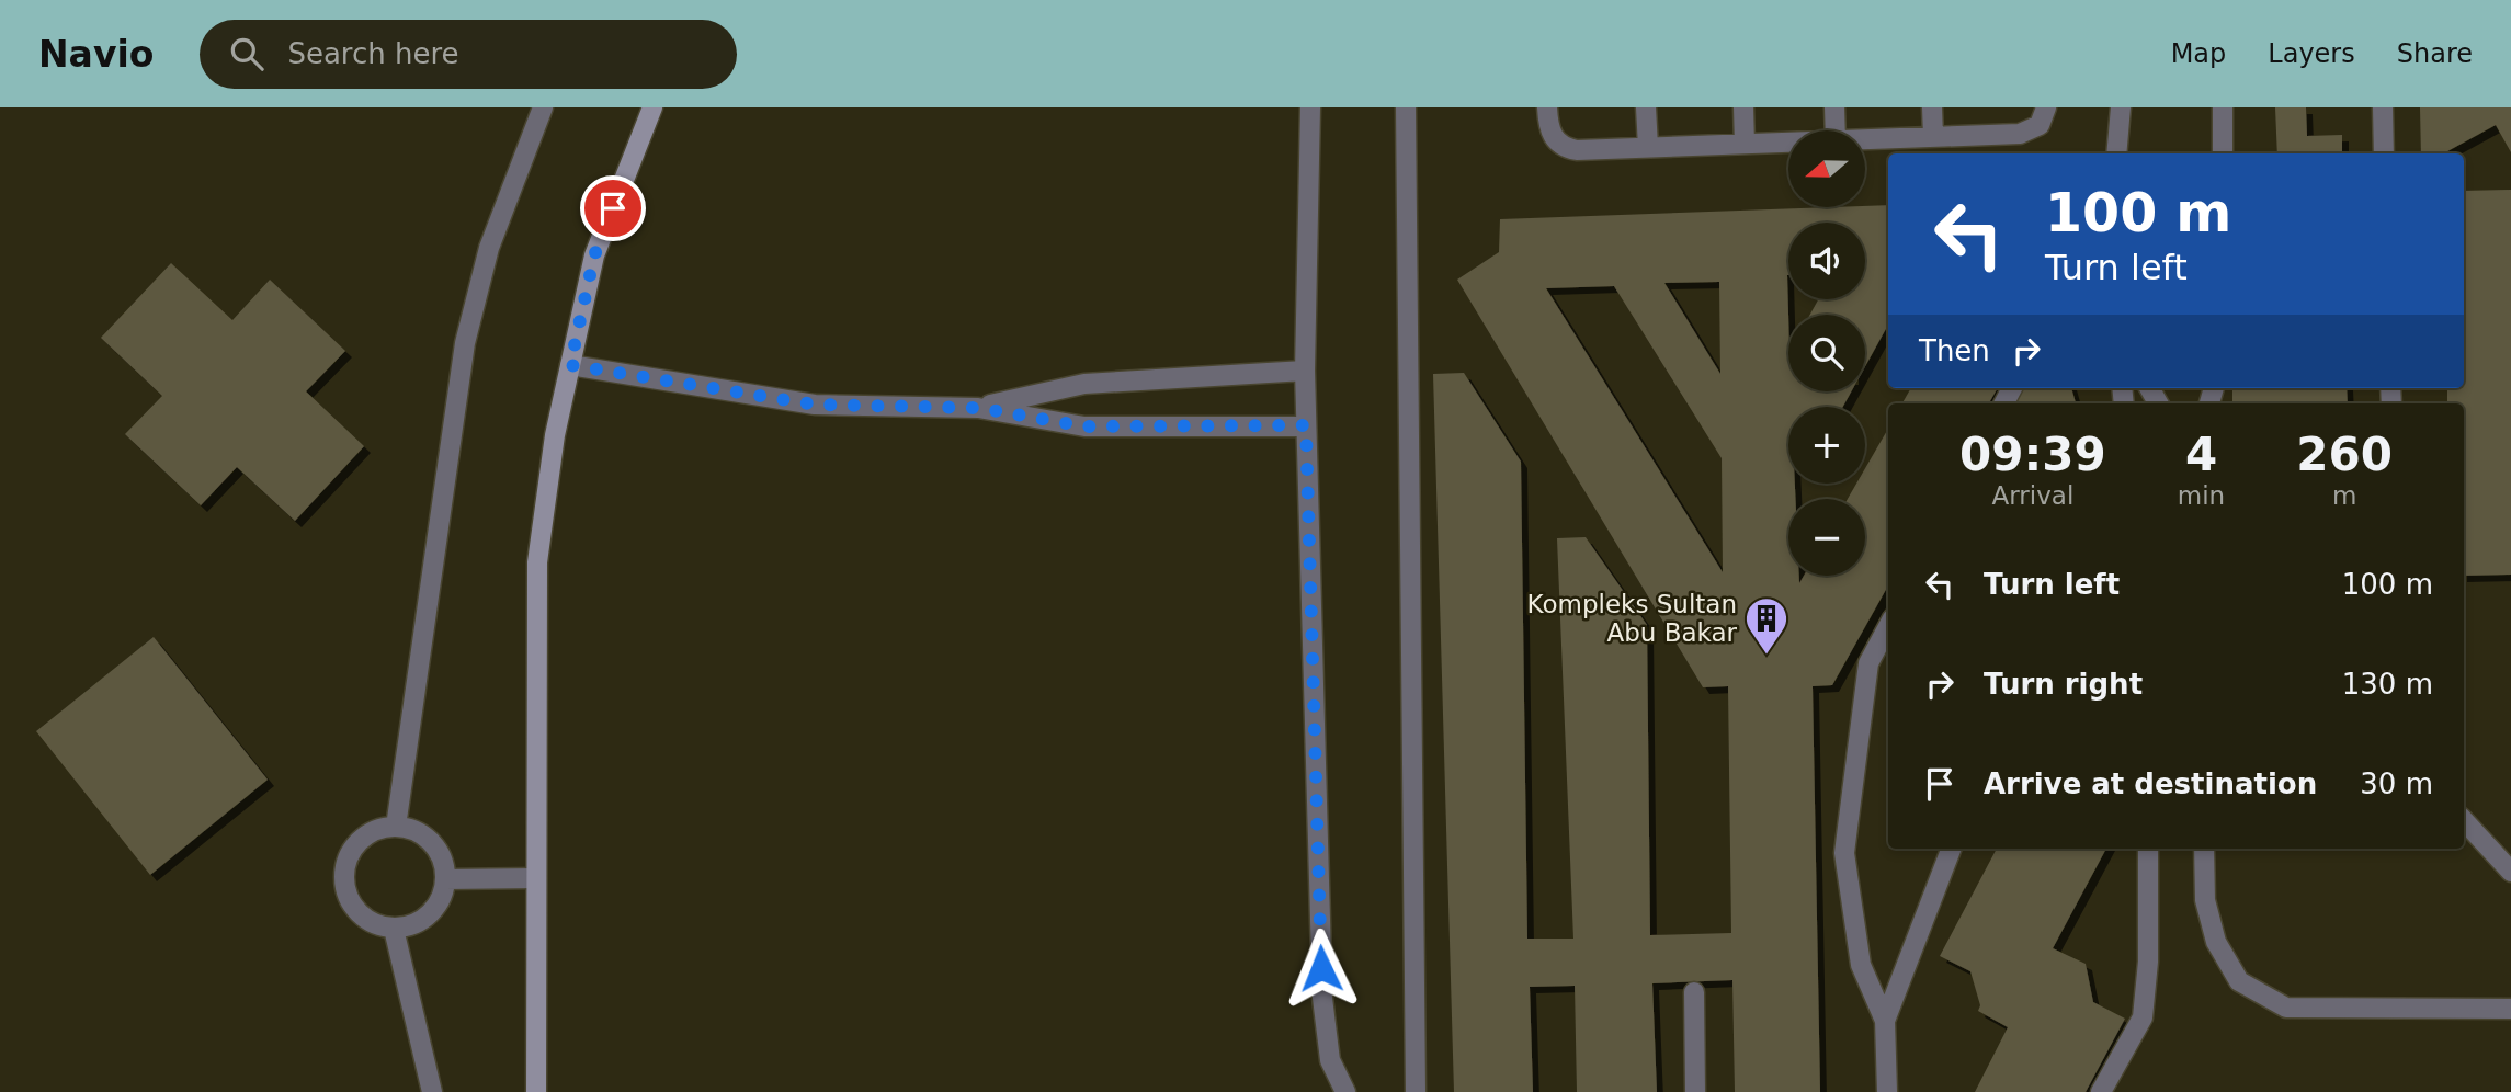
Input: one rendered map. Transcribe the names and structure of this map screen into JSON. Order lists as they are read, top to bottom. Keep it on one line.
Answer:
{"places":{"building":["Kompleks Sultan Abu Bakar"]},"north":"left","page":{"header":"Navio","search":"Search here","nav":["Map","Layers","Share"],"map_buttons":["+","−"],"turn":["100 m","Turn left"],"then":"Then","eta":["09:39","Arrival","4","min","260","m"],"list":[{"name":"Turn left","value":"100 m"},{"name":"Turn right","value":"130 m"},{"name":"Arrive at destination","value":"30 m"}]}}
